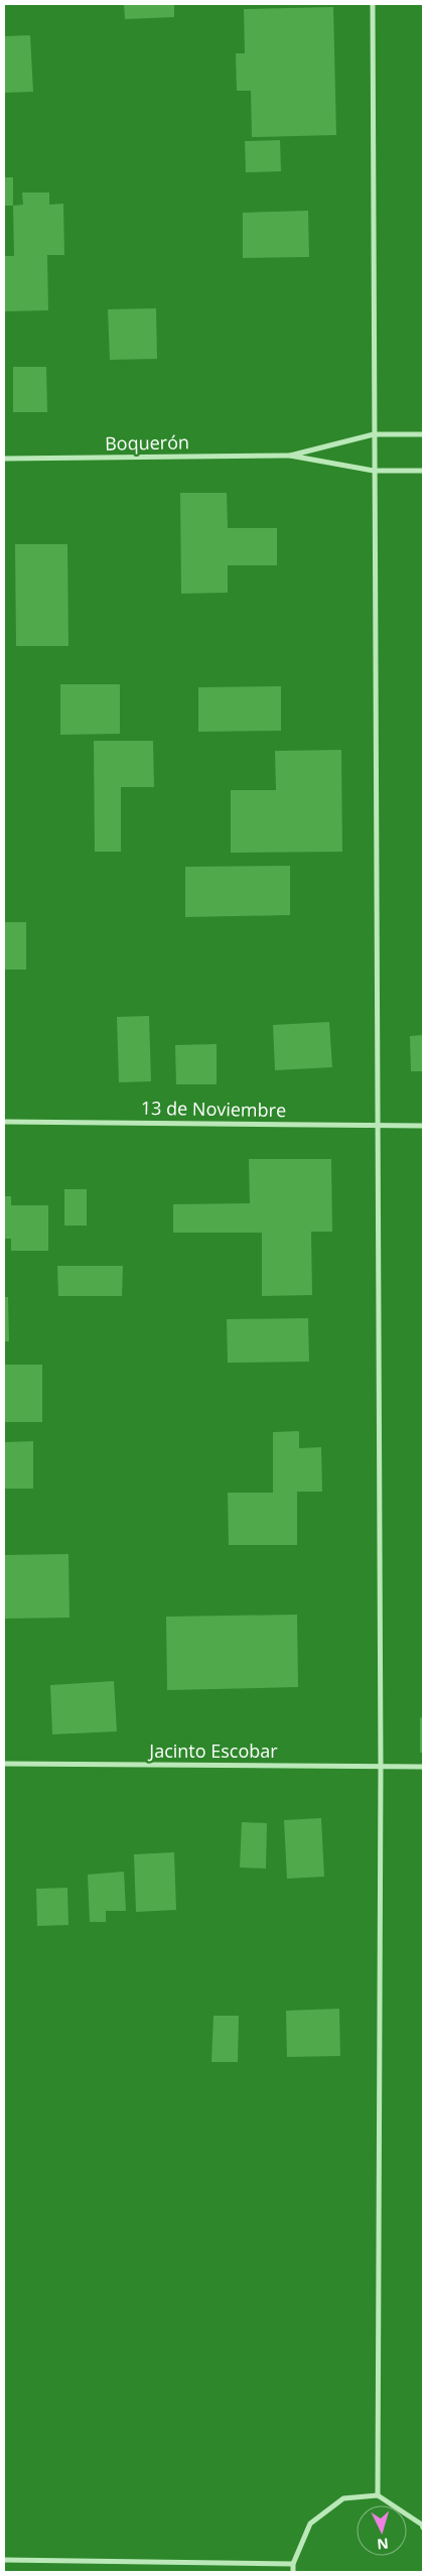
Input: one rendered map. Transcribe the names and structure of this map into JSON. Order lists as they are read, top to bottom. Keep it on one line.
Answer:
{"streets":{"street":["Boquerón","13 de Noviembre","Jacinto Escobar"]},"north":"bottom"}
